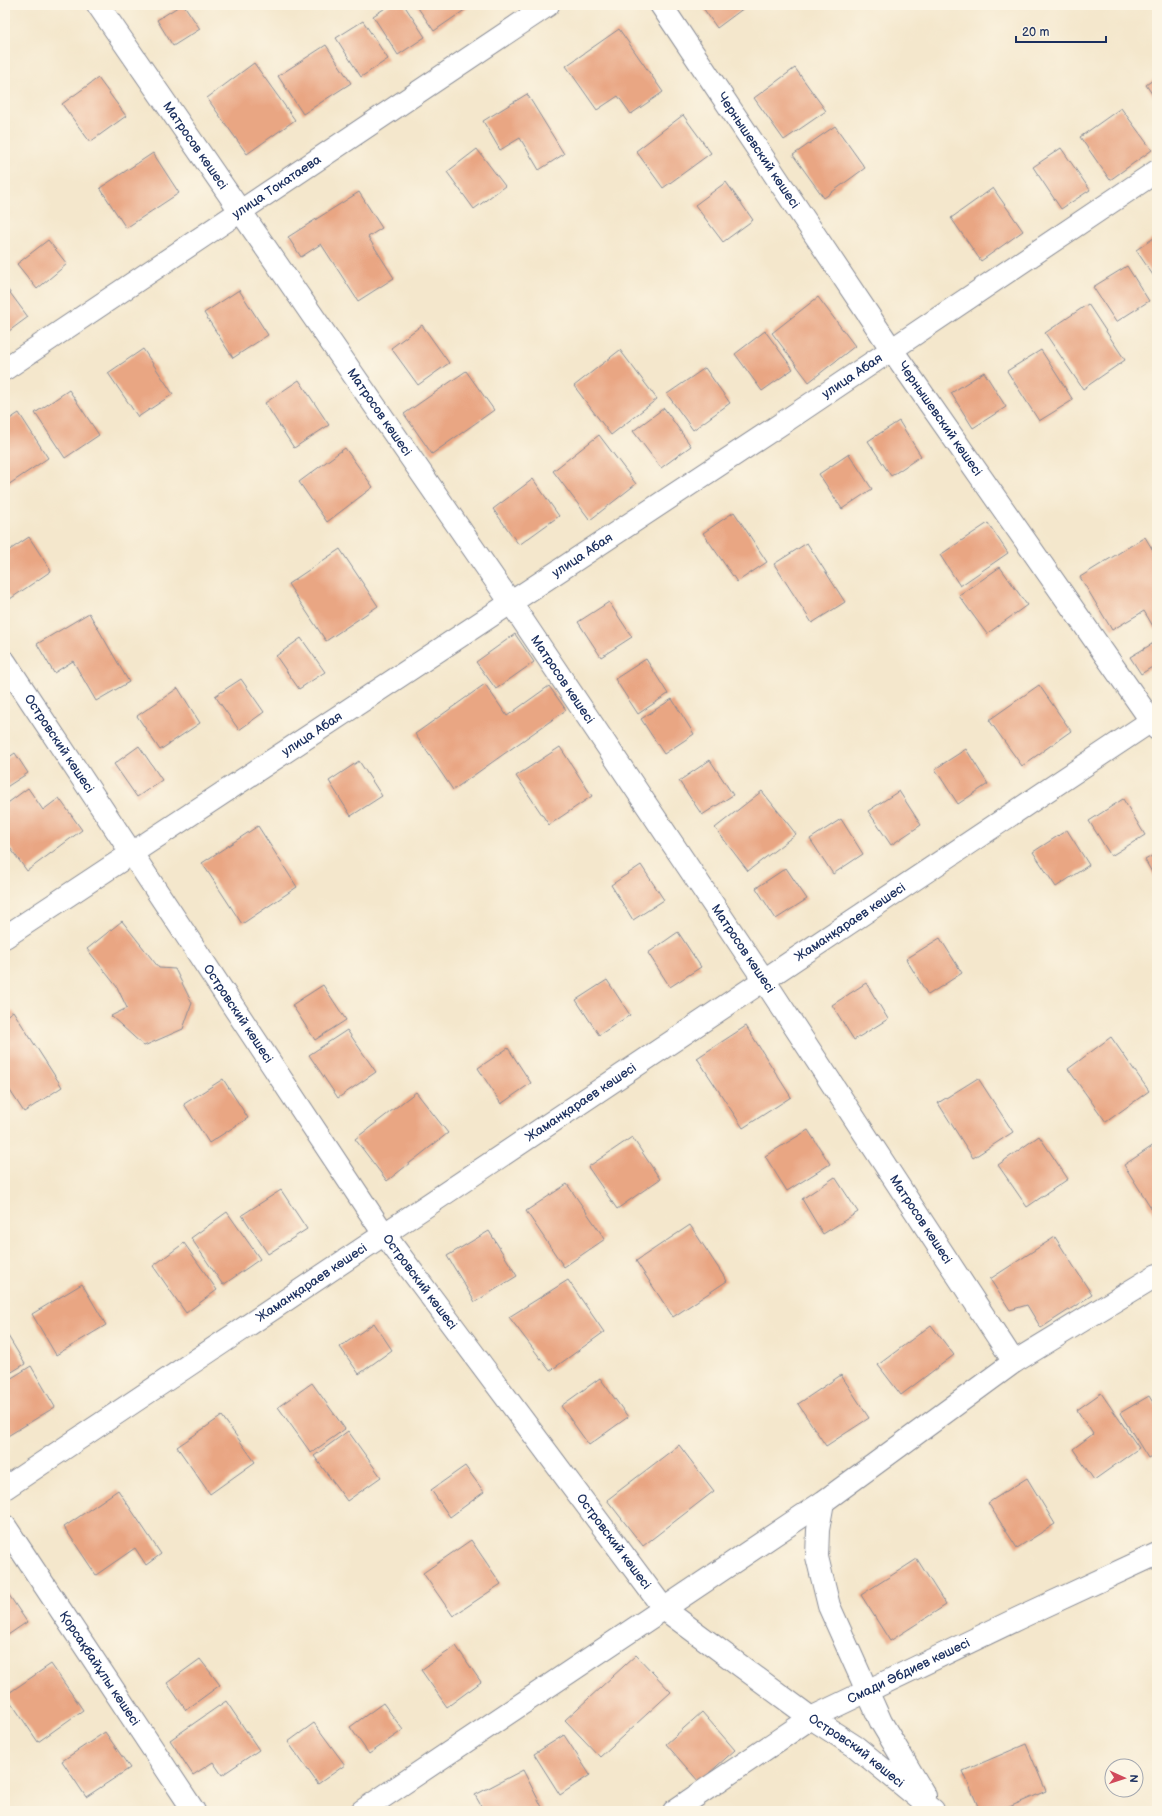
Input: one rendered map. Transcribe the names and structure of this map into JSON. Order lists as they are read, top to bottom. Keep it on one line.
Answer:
{"streets":{"street":["Матросов көшесі","Чернышевский көшесі","улица Токатаева","улица Абая","Островский көшесі","Жаманқараев көшесі","Қорсақбайұлы көшесі","Смади Әбдиев көшесі"]},"crossings":[["Матросов көшесі","улица Токатаева"],["Матросов көшесі","улица Абая"],["Матросов көшесі","Жаманқараев көшесі"],["Чернышевский көшесі","улица Абая"],["Чернышевский көшесі","Жаманқараев көшесі"],["улица Абая","Островский көшесі"],["Островский көшесі","Жаманқараев көшесі"],["Островский көшесі","Смади Әбдиев көшесі"]],"scale_bar":"20 m","north":"right"}
